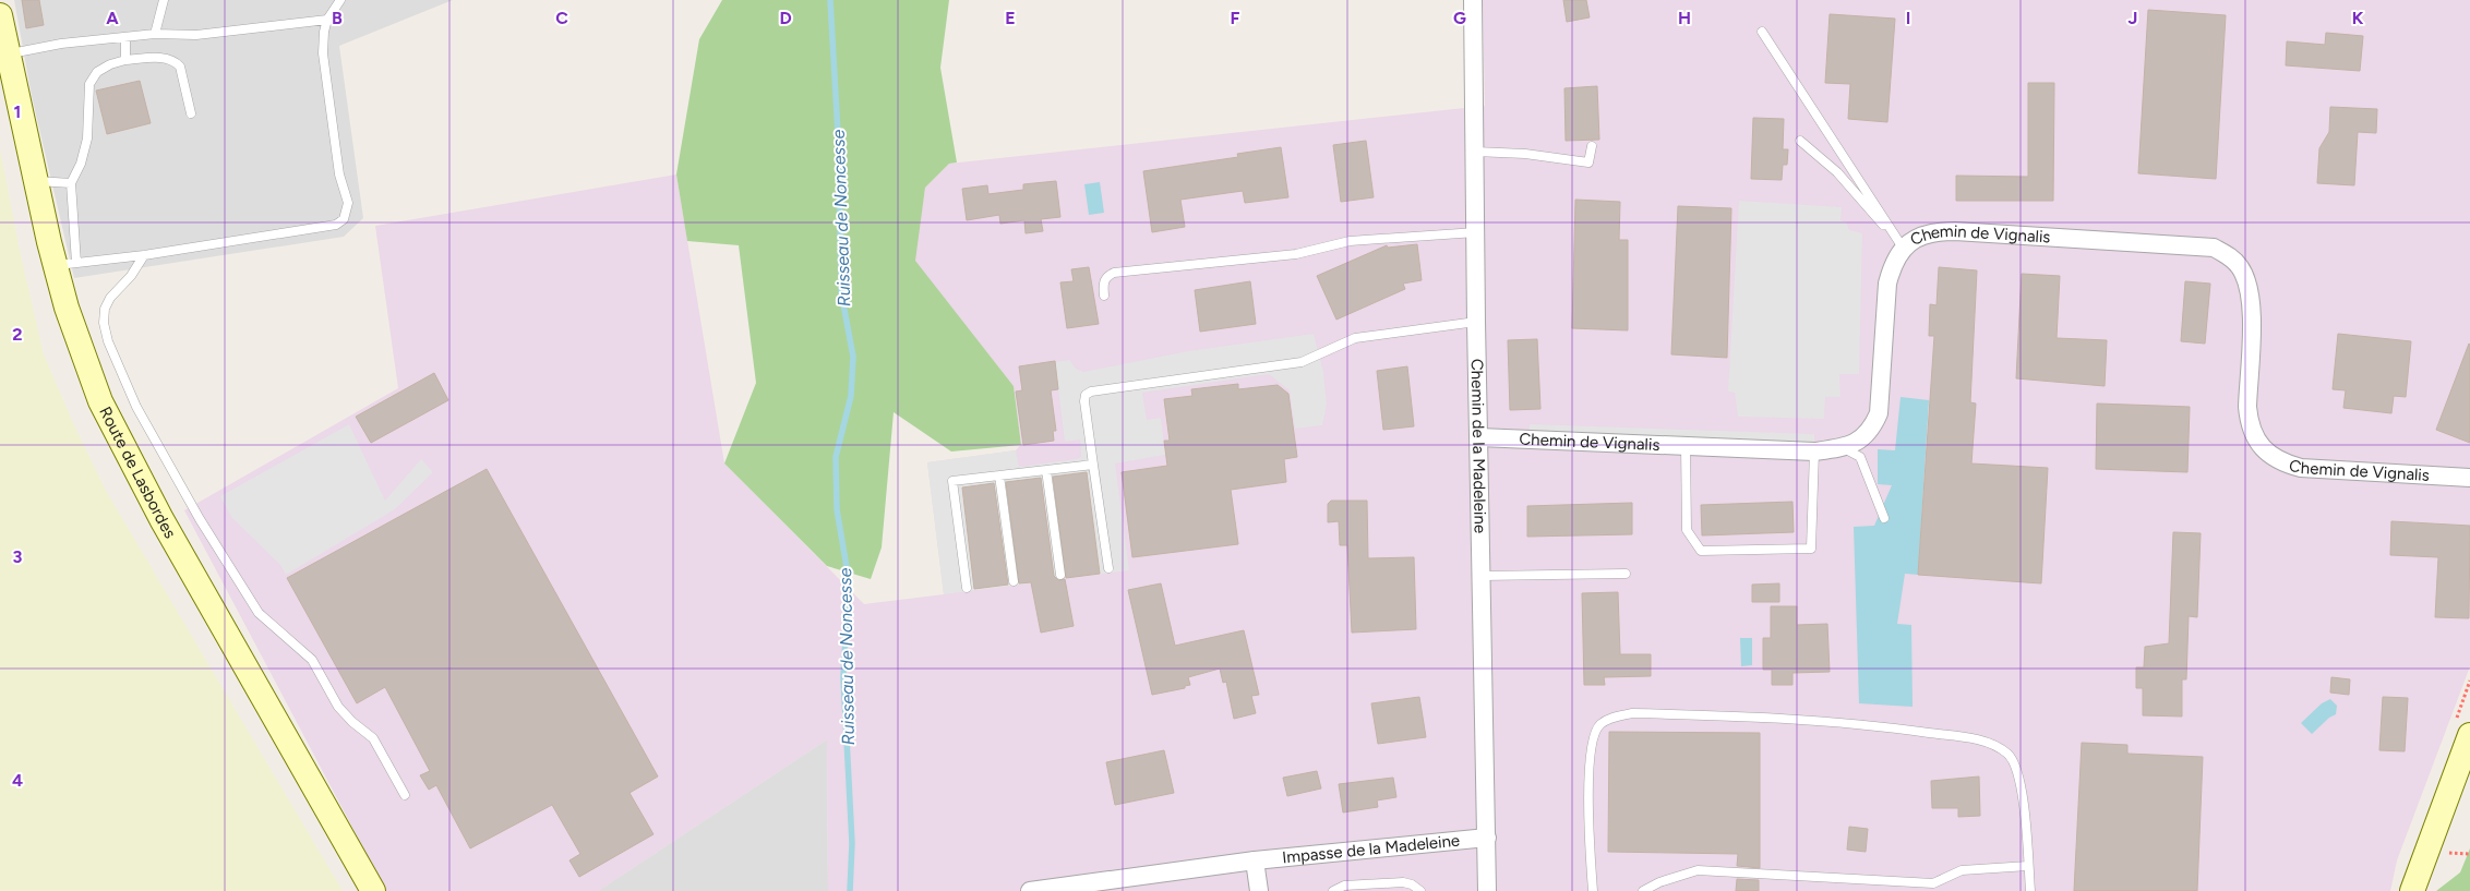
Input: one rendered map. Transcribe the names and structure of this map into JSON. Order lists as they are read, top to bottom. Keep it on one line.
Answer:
{"streets":{"street":["Chemin de Vignalis","Chemin de la Madeleine","Route de Lasbordes","Impasse de la Madeleine"]},"crossings":[["Chemin de Vignalis","Chemin de la Madeleine"],["Chemin de la Madeleine","Impasse de la Madeleine"]],"water":["Ruisseau de Noncesse"],"grid":{"columns":["A","B","C","D","E","F","G","H","I","J","K"],"rows":["1","2","3","4"]}}
